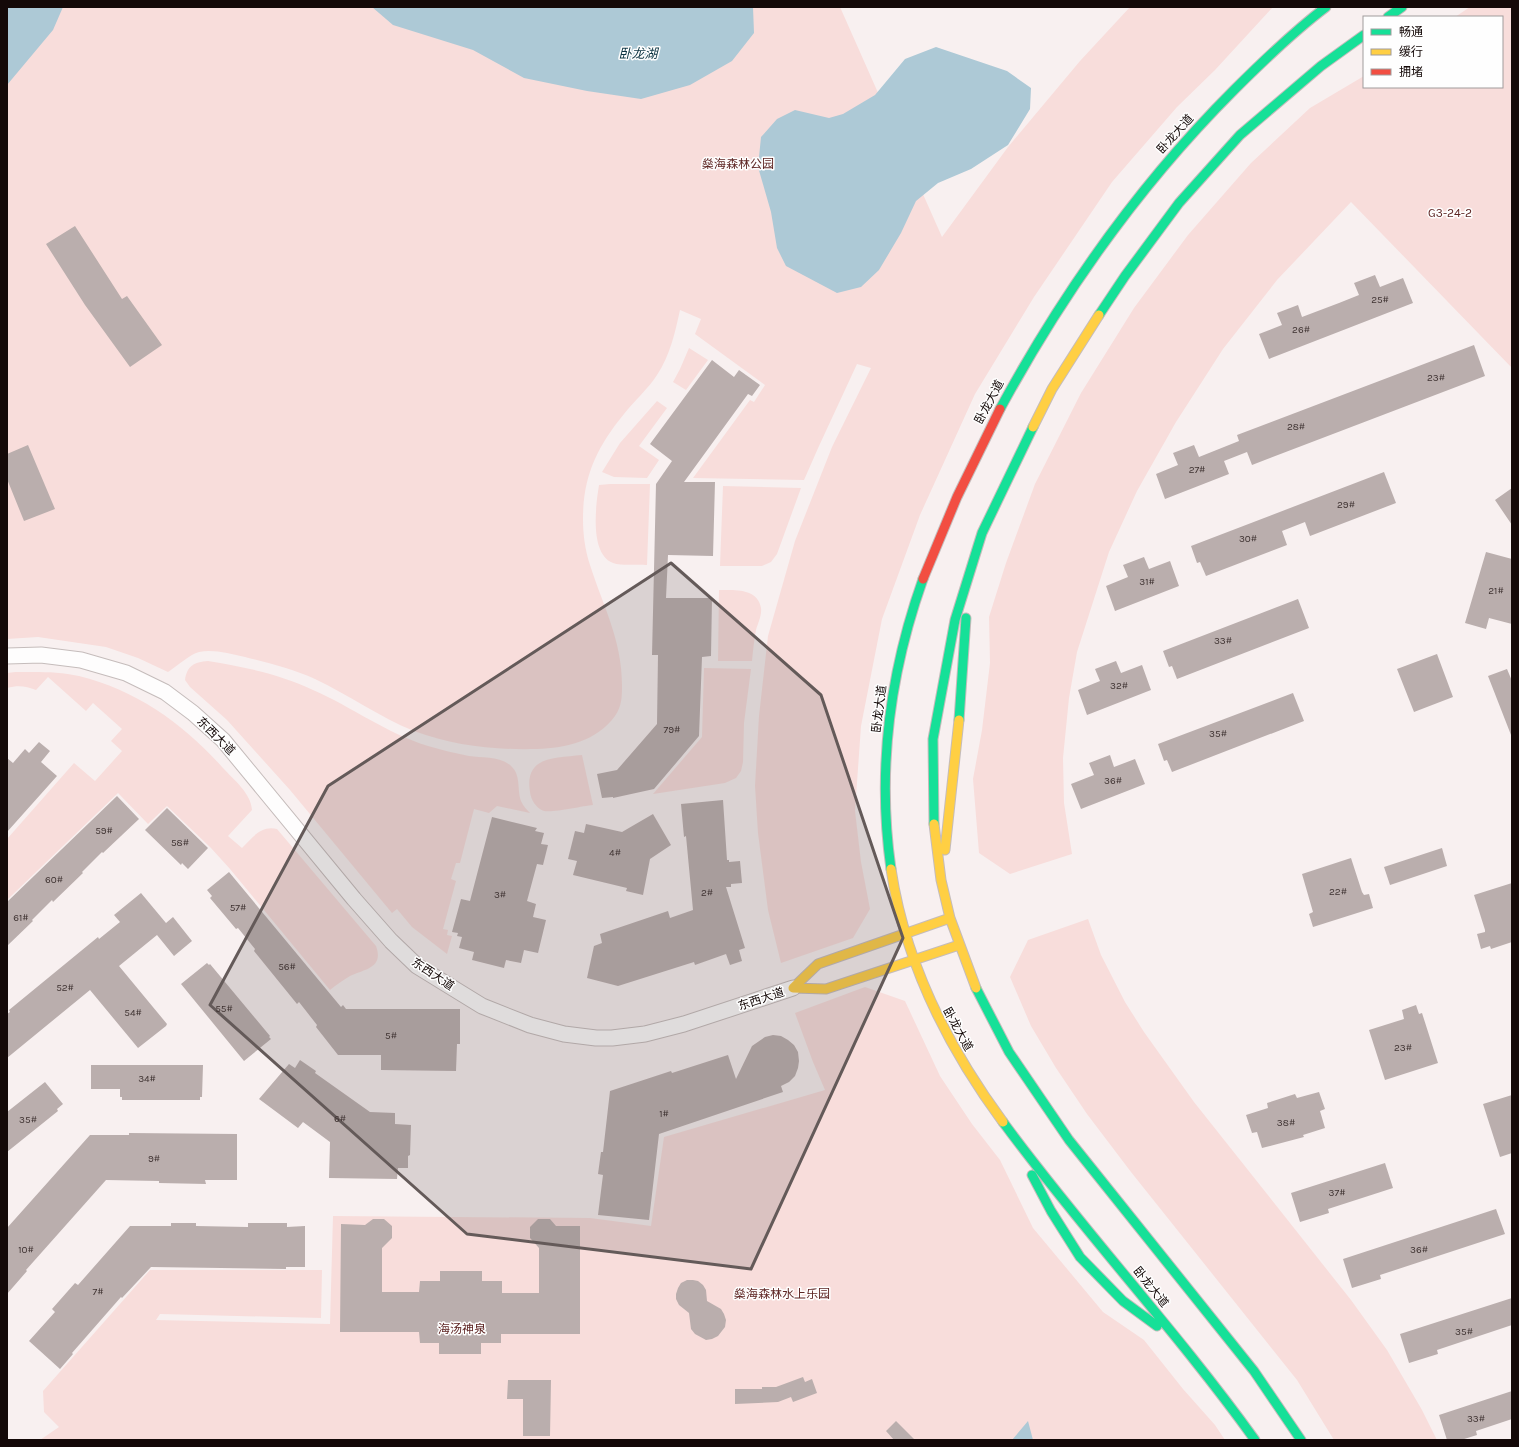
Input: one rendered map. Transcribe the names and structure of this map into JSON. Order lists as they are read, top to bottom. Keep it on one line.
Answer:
{"streets":{"main road":["卧龙大道","东西大道"]},"crossings":[["卧龙大道","东西大道"]],"water":["卧龙湖"],"parks":["燊海森林公园","G3-24-2","燊海森林水上乐园","海汤神泉"],"house_numbers":["25#","26#","23#","28#","27#","29#","30#","31#","21#","33#","32#","79#","35#","36#","59#","58#","4#","60#","22#","2#","3#","57#","61#","56#","52#","55#","54#","5#","23#","34#","1#","6#","35#","38#","9#","37#","10#","36#","7#","35#","33#"],"legend":["畅通","缓行","拥堵"]}
